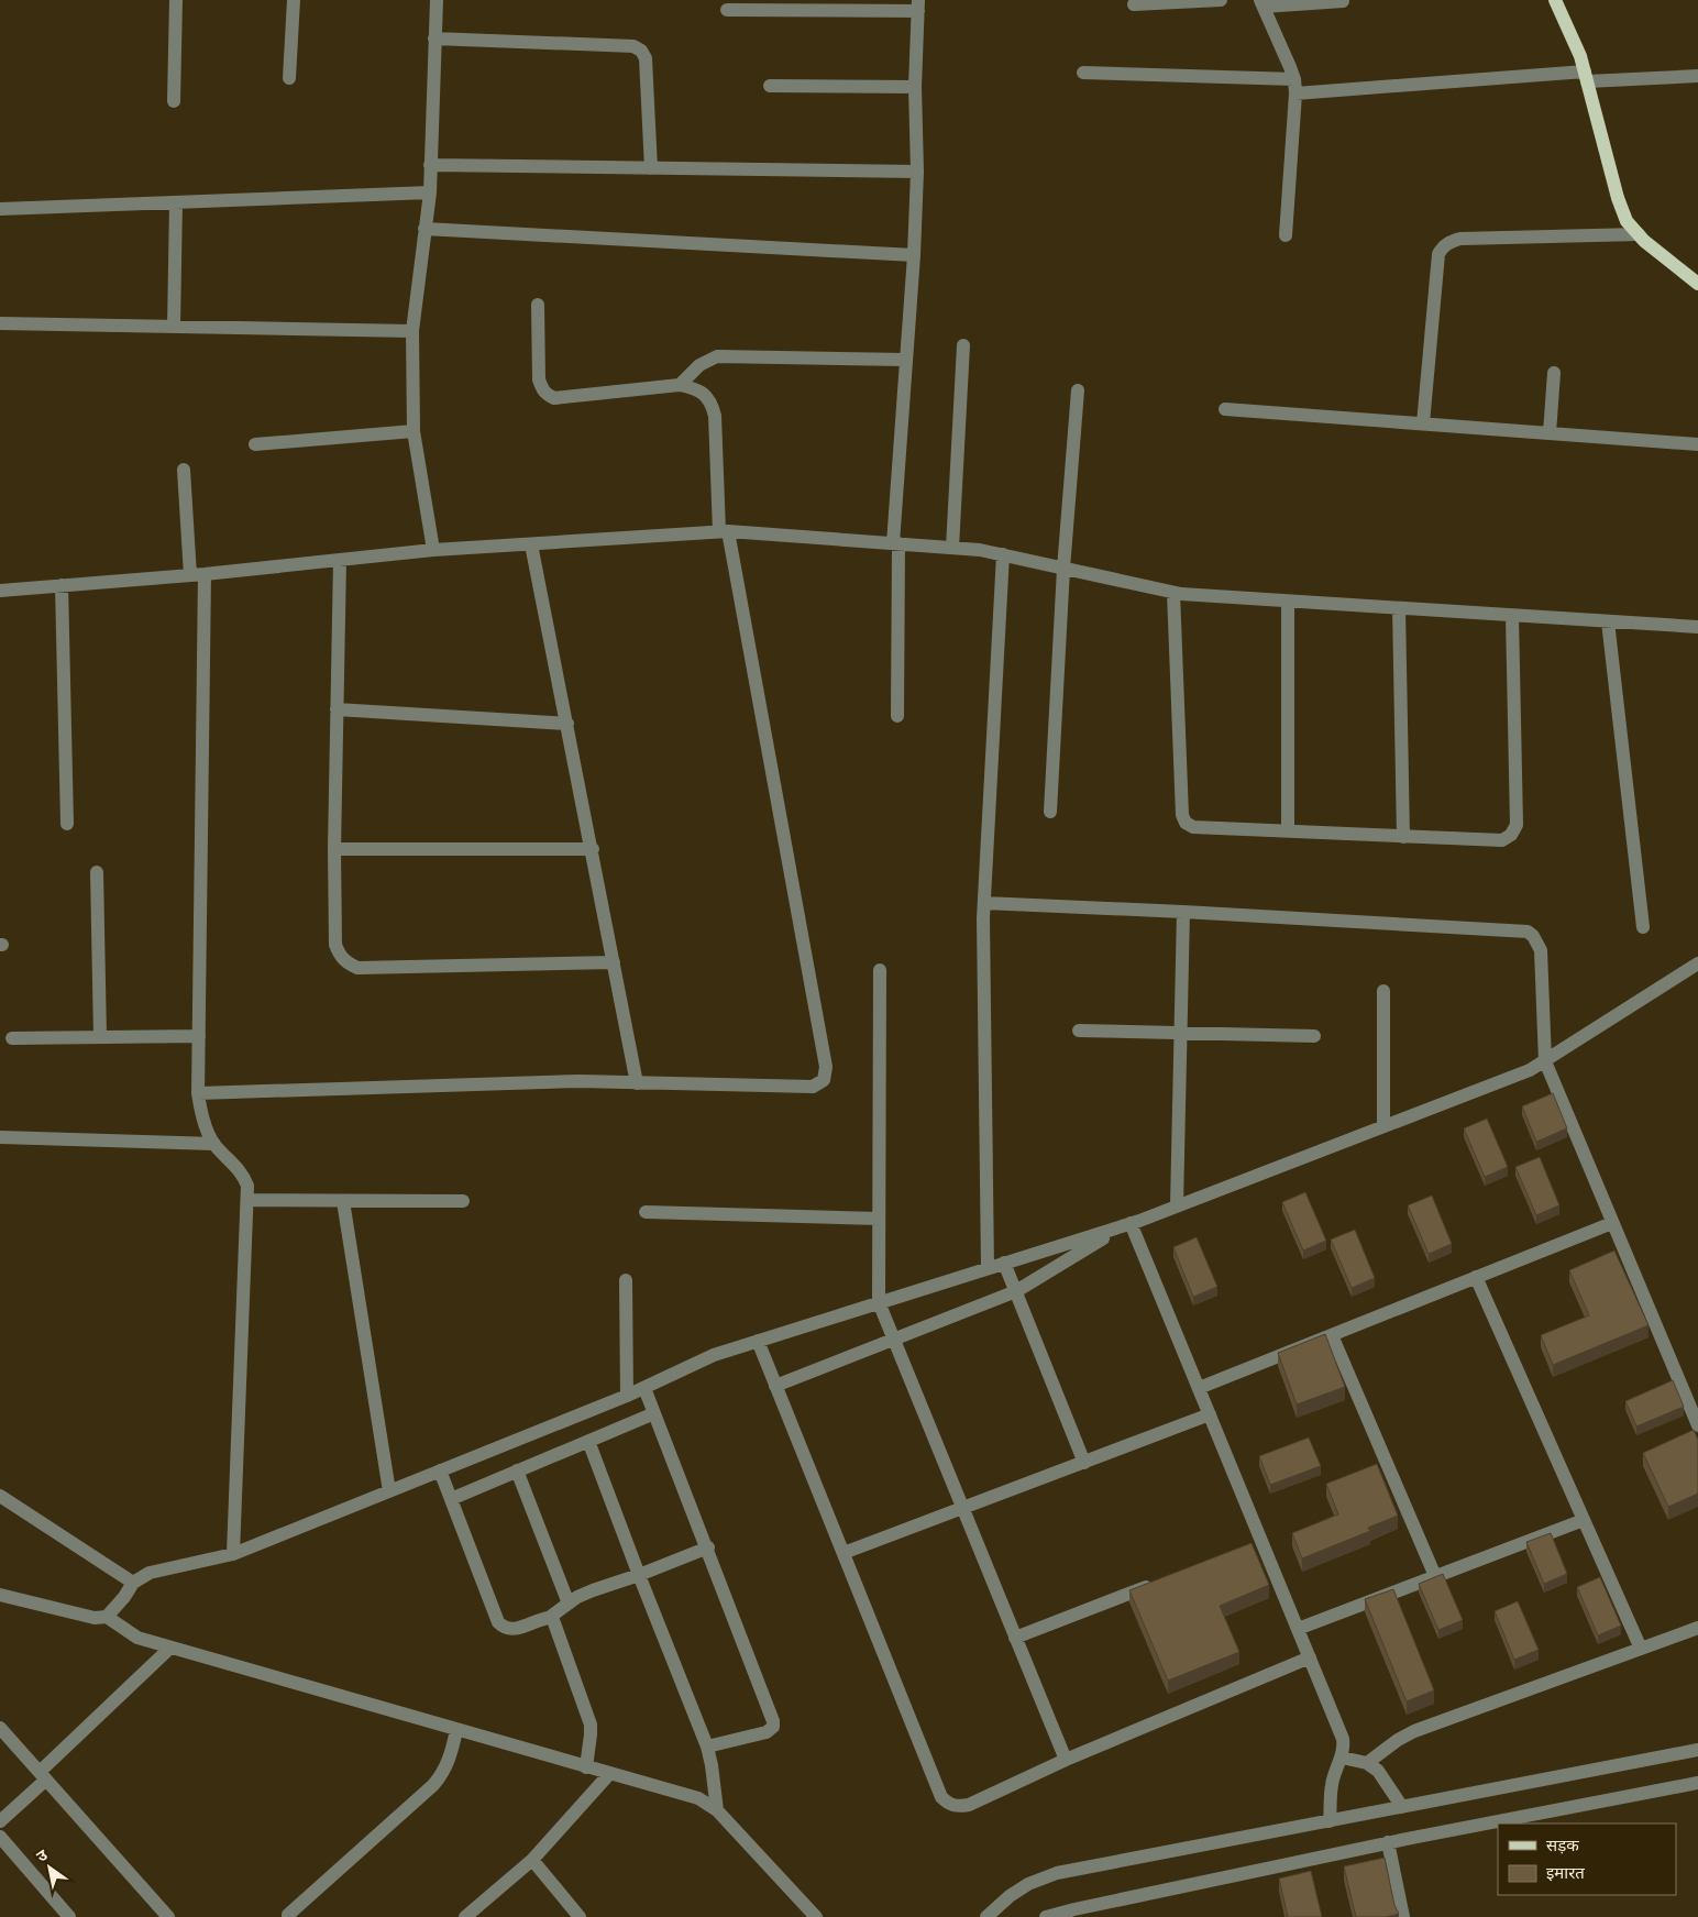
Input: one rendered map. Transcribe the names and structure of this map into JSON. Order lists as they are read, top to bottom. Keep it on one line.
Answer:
{"legend":["सड़क","इमारत"],"north":"top left"}
